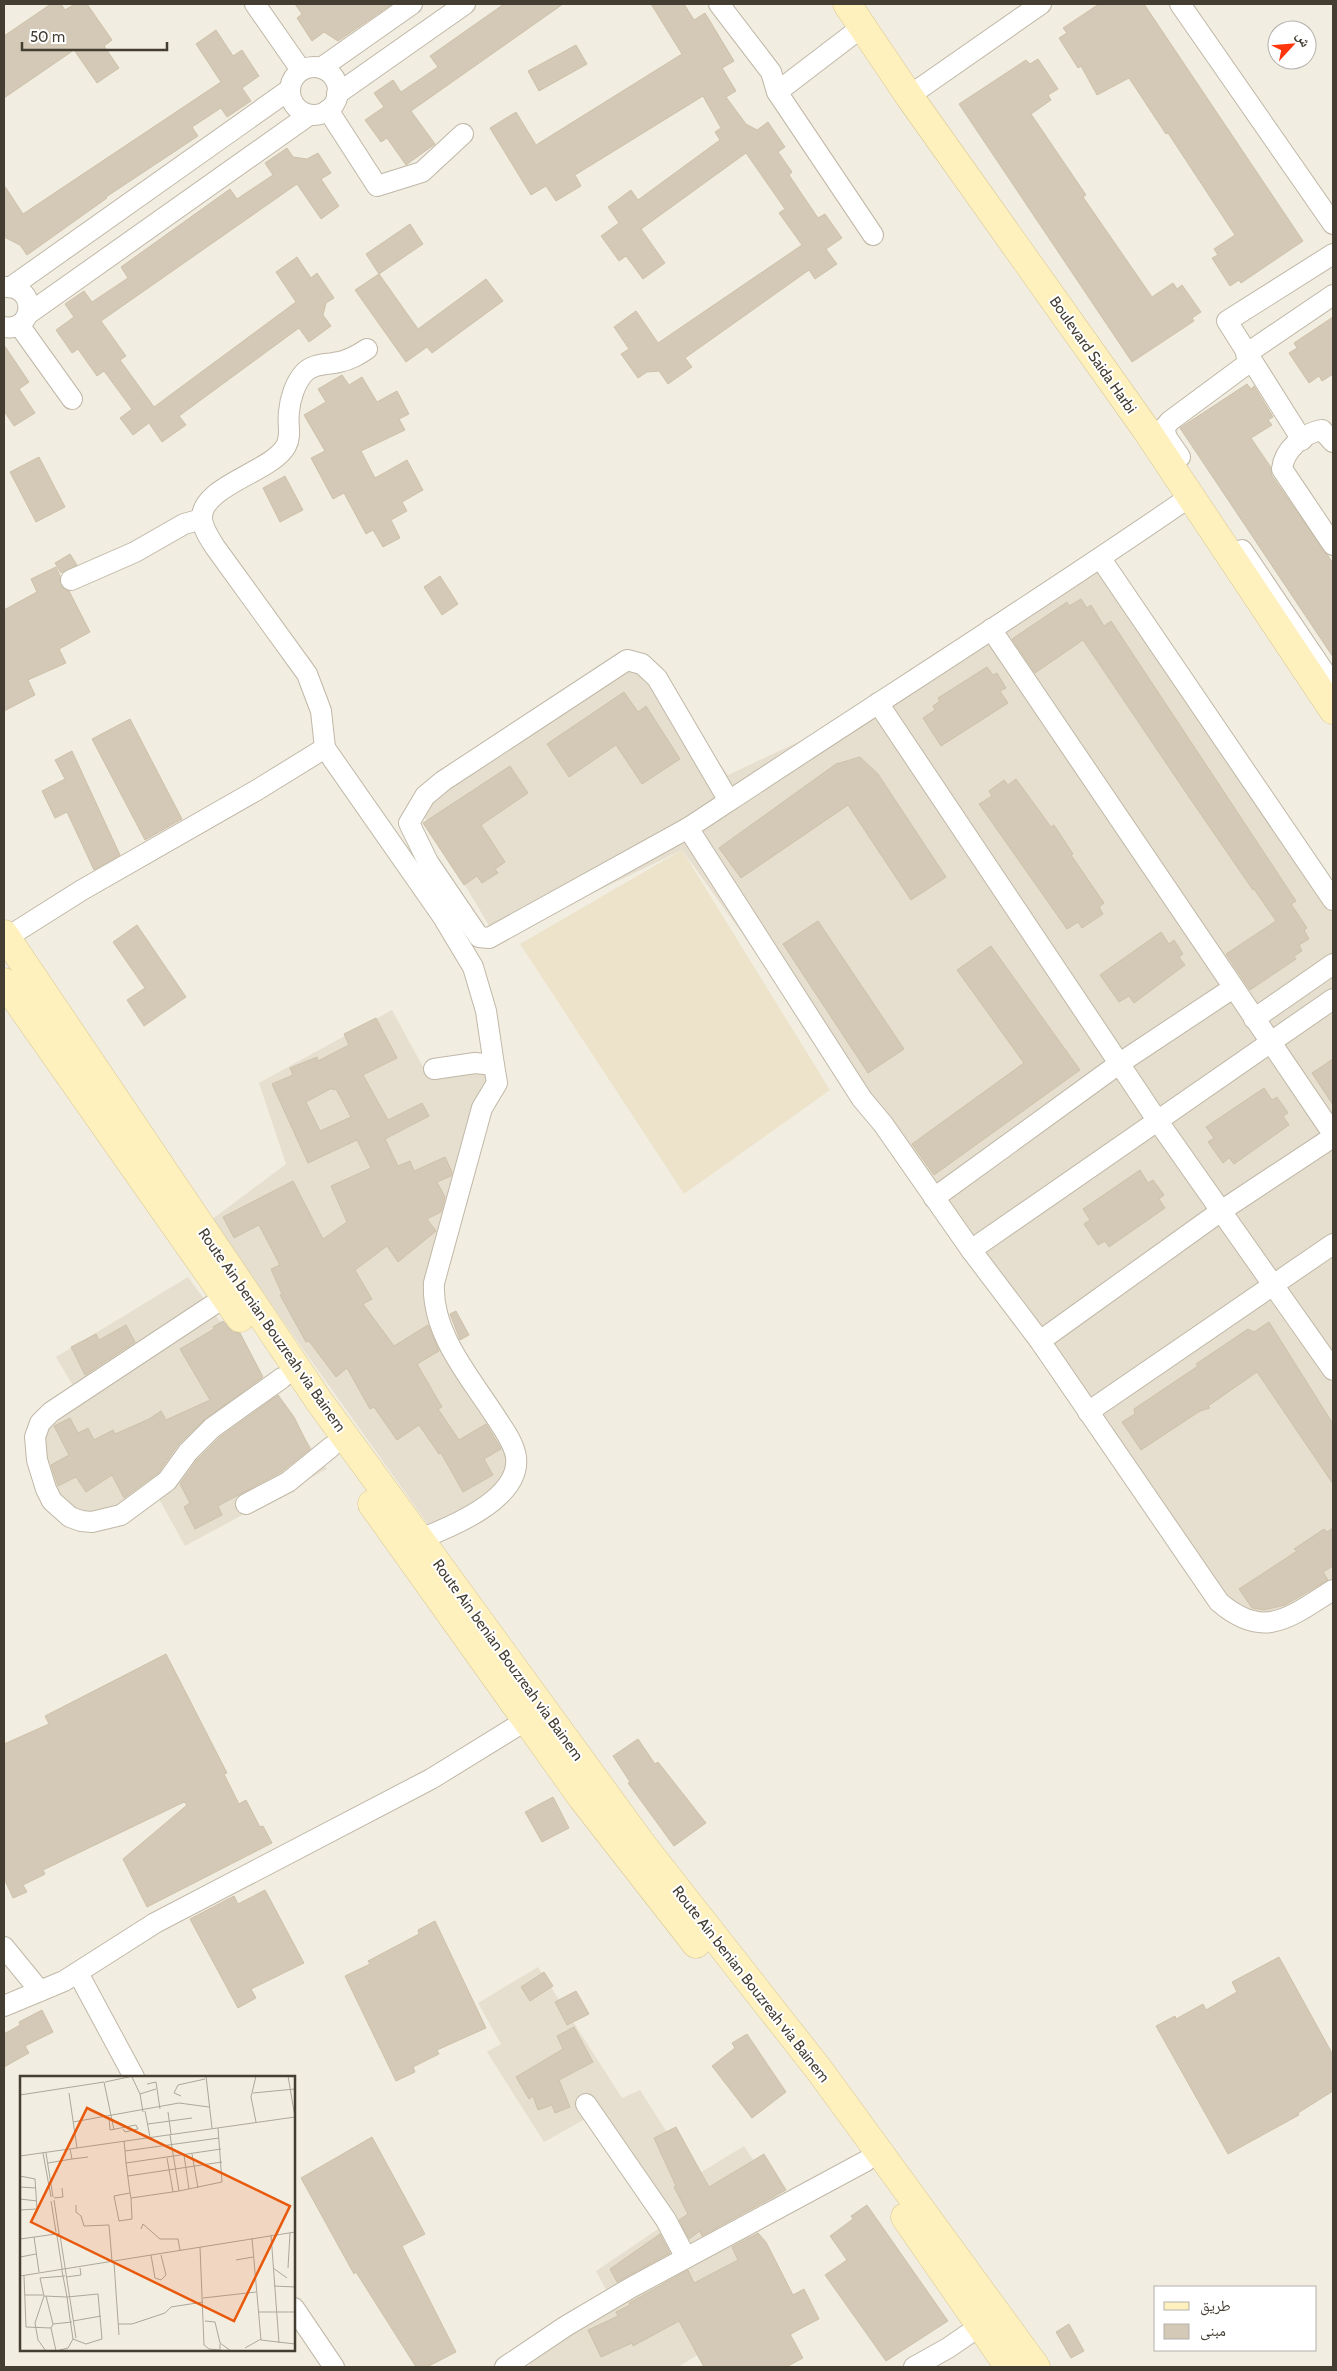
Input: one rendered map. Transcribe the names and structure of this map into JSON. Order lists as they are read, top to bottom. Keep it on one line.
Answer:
{"streets":{"main road":["Boulevard Saida Harbi","Route Ain benian Bouzreah via Bainem"]},"legend":["طريق","مبنى"],"scale_bar":"50 m","north":"top right"}
